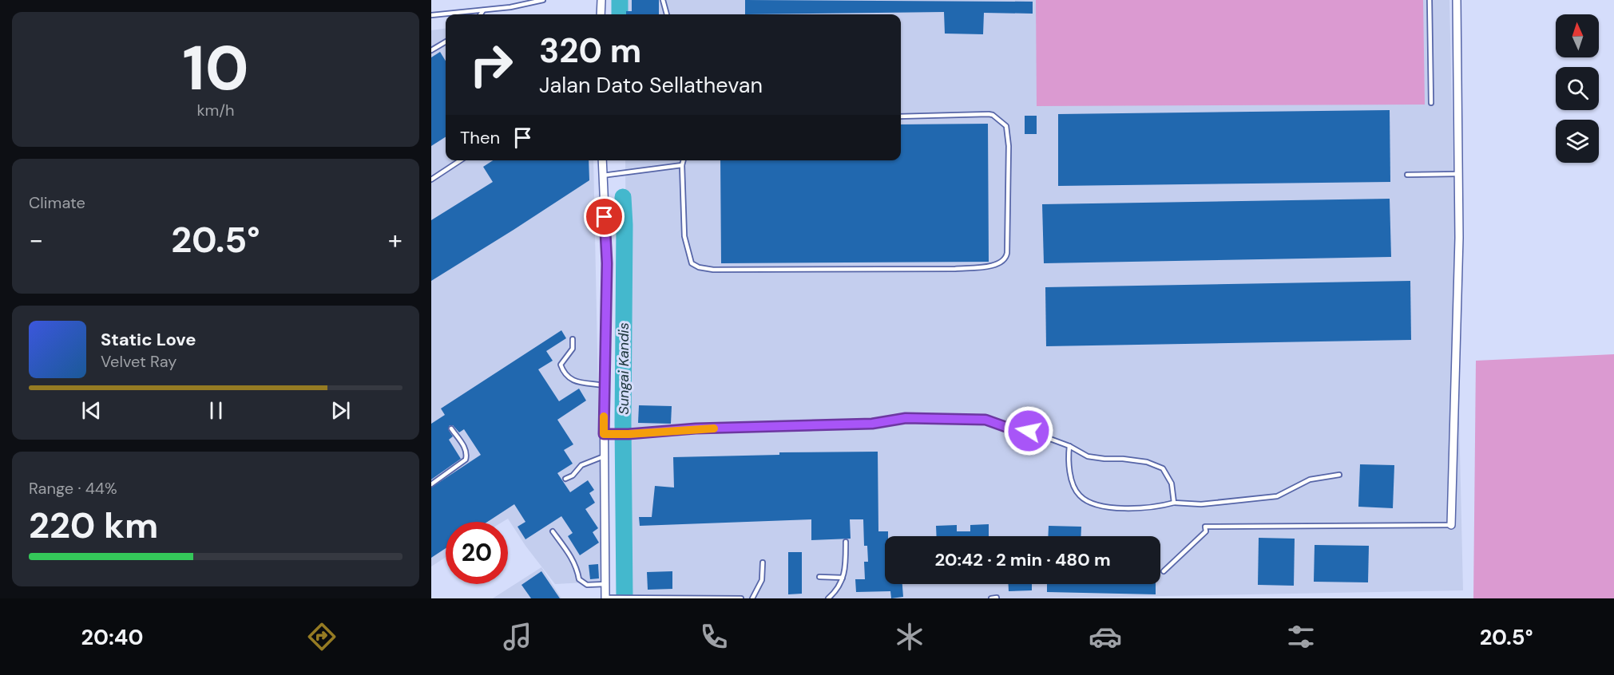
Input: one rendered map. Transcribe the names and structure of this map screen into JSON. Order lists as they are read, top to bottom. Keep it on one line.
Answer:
{"water":["Sungai Kandis"],"north":"top","page":{"tile":[["10","km/h"],"Climate",["Range · 44%","220 km"]],"turn":["320 m","Jalan Dato Sellathevan"],"then":"Then","heat":["−","20.5°","+"],"song":["Static Love","Velvet Ray"],"limit":"20","trip":"20:42 · 2 min · 480 m","tabs":["20:40","20.5°"]}}
